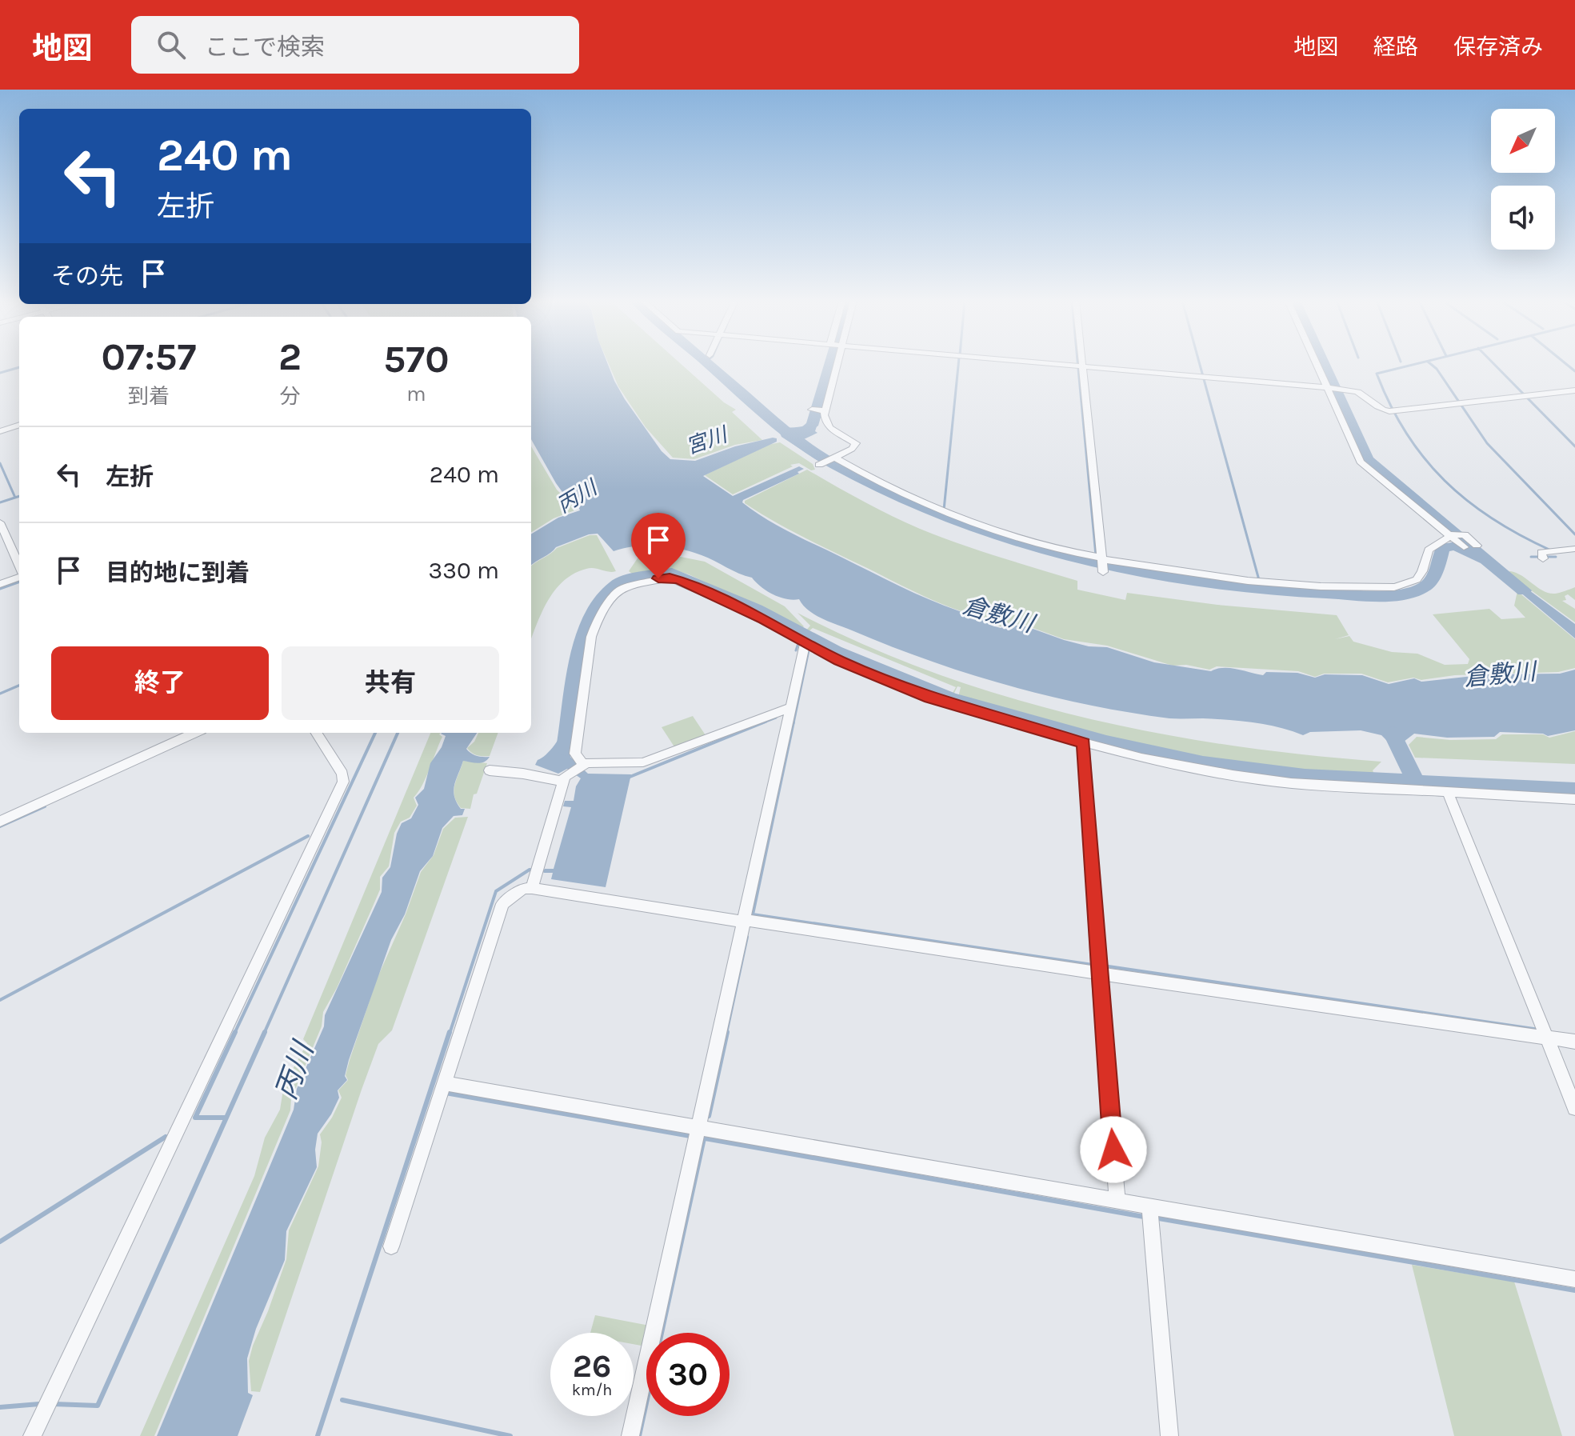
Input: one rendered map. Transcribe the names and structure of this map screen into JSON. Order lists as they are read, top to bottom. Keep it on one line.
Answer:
{"water":["宮川","丙川","倉敷川"],"north":"bottom left","page":{"header":"地図","search":"ここで検索","nav":["地図","経路","保存済み"],"turn":["240 m","左折"],"then":"その先","eta":["07:57","到着","2","分","570","m"],"list":[{"name":"左折","value":"240 m"},{"name":"目的地に到着","value":"330 m"}],"buttons":["終了","共有"],"speed":"26 km/h","limit":"30"}}
